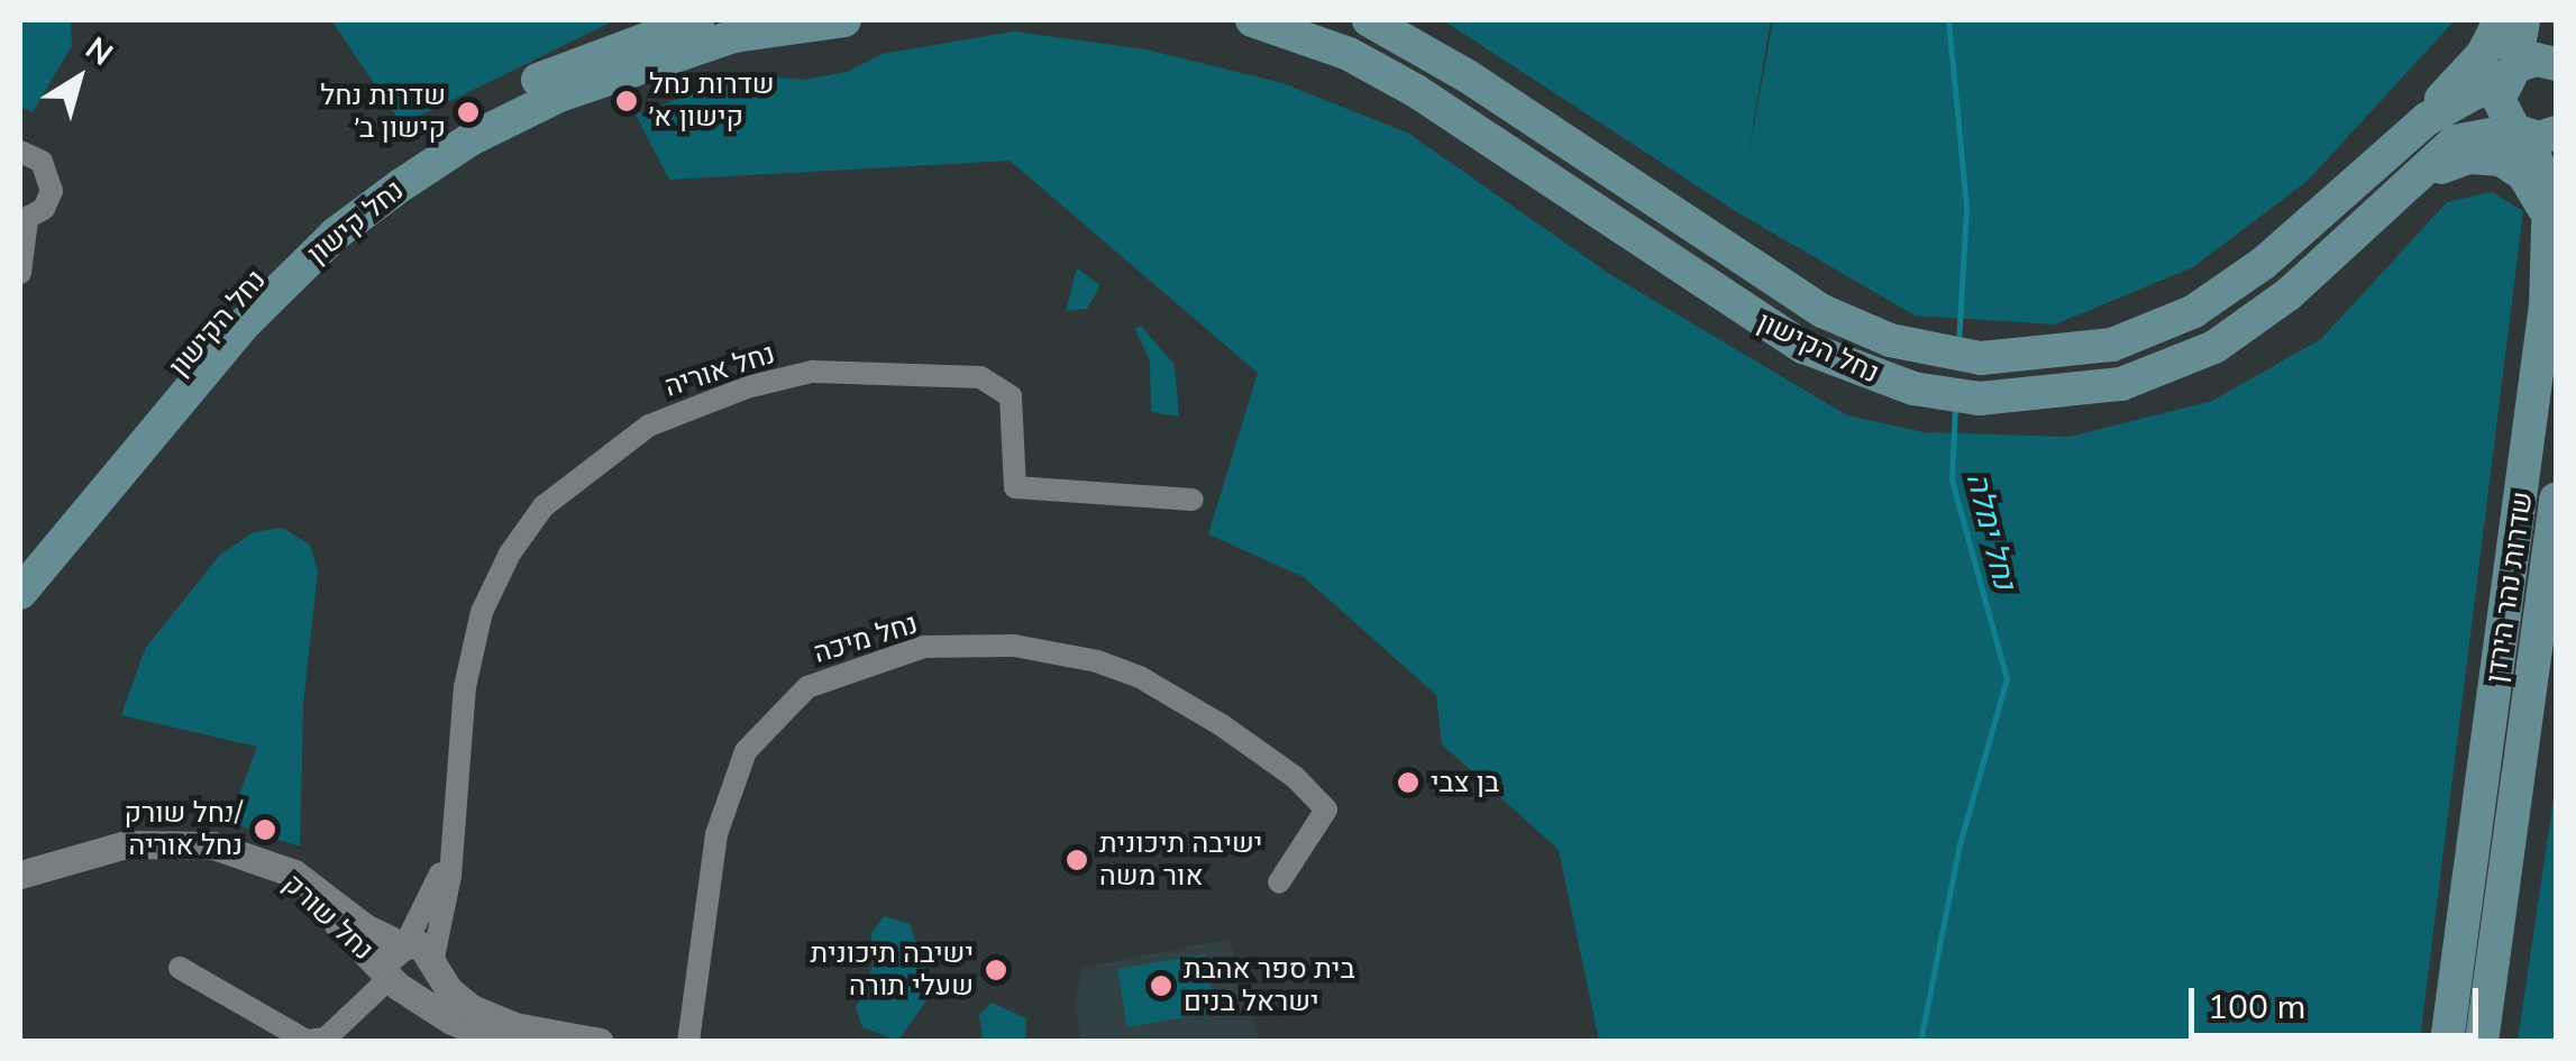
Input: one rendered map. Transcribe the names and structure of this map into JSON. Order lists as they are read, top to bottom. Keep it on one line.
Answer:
{"streets":{"main road":["נחל קישון","נחל הקישון","שדרות נהר הירדן"],"street":["נחל אוריה","נחל מיכה","נחל שורק"]},"crossings":[["נחל הקישון","שדרות נהר הירדן"],["נחל אוריה","נחל שורק"]],"water":["נחל ימלה"],"places":["שדרות נחל קישון א׳","שדרות נחל קישון ב׳","בן צבי","נחל שורק/ נחל אוריה","ישיבה תיכונית אור משה","ישיבה תיכונית שעלי תורה","בית ספר אהבת ישראל בנים"],"scale_bar":"100 m","north":"top right"}
